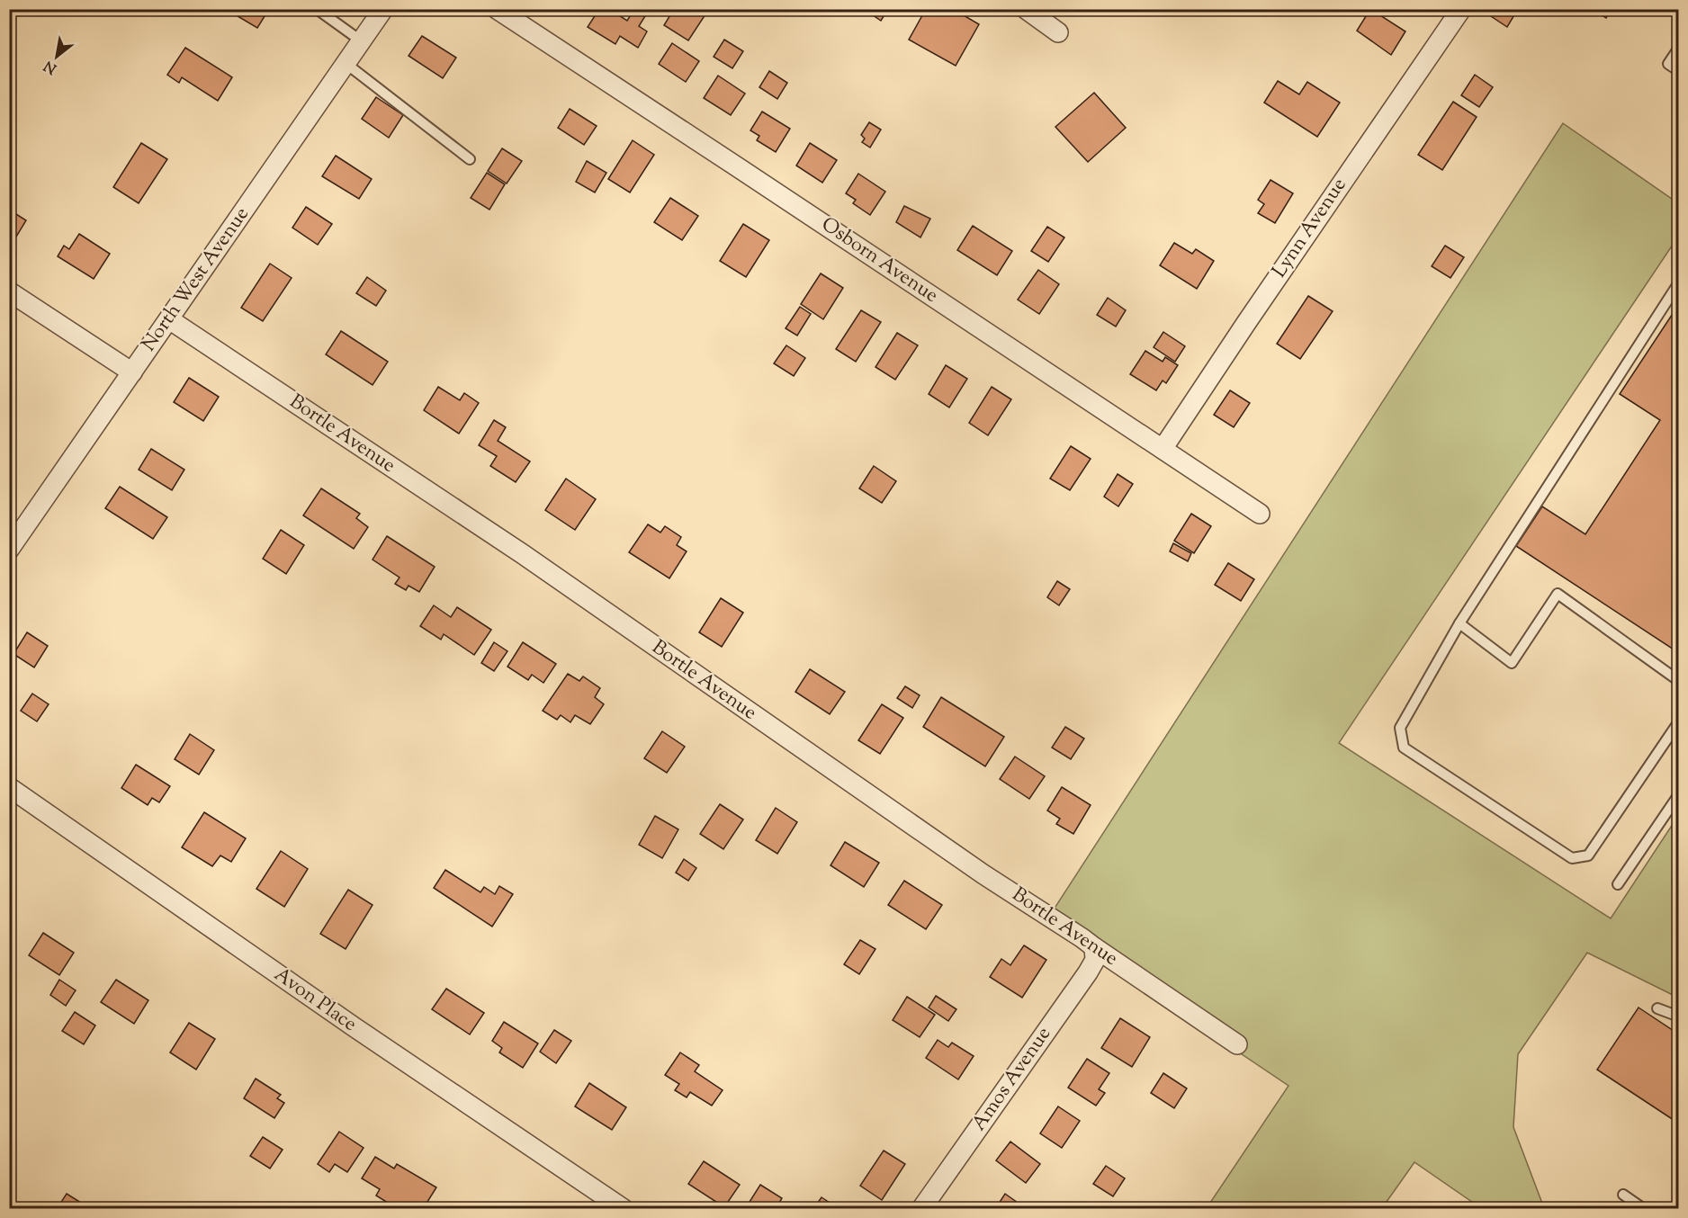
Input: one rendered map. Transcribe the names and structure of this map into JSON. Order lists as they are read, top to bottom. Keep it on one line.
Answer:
{"streets":{"street":["Lynn Avenue","Osborn Avenue","North West Avenue","Bortle Avenue","Avon Place","Amos Avenue"]},"crossings":[["Lynn Avenue","Osborn Avenue"],["North West Avenue","Bortle Avenue"],["Bortle Avenue","Amos Avenue"]],"north":"bottom left"}
